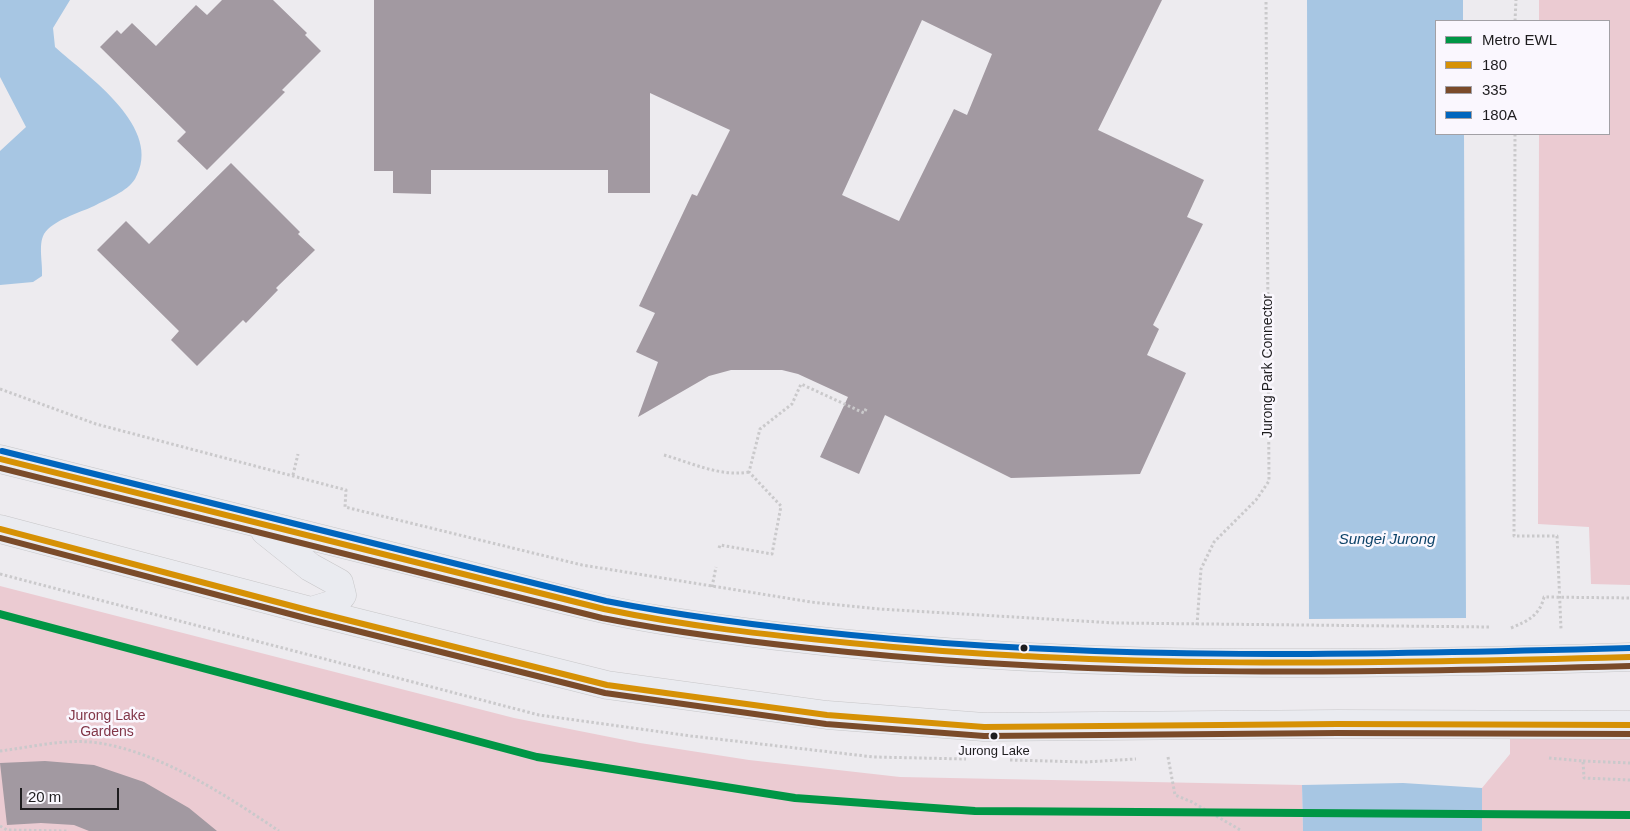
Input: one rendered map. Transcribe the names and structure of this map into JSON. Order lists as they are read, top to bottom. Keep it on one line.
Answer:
{"streets":{"path":["Jurong Park Connector"]},"water":["Sungei Jurong"],"parks":["Jurong Lake Gardens"],"places":["Jurong Lake"],"lines":["transit line 180A","transit line 180","transit line 335","metro line EWL"],"legend":["Metro EWL","180","335","180A"],"scale_bar":"20 m"}
